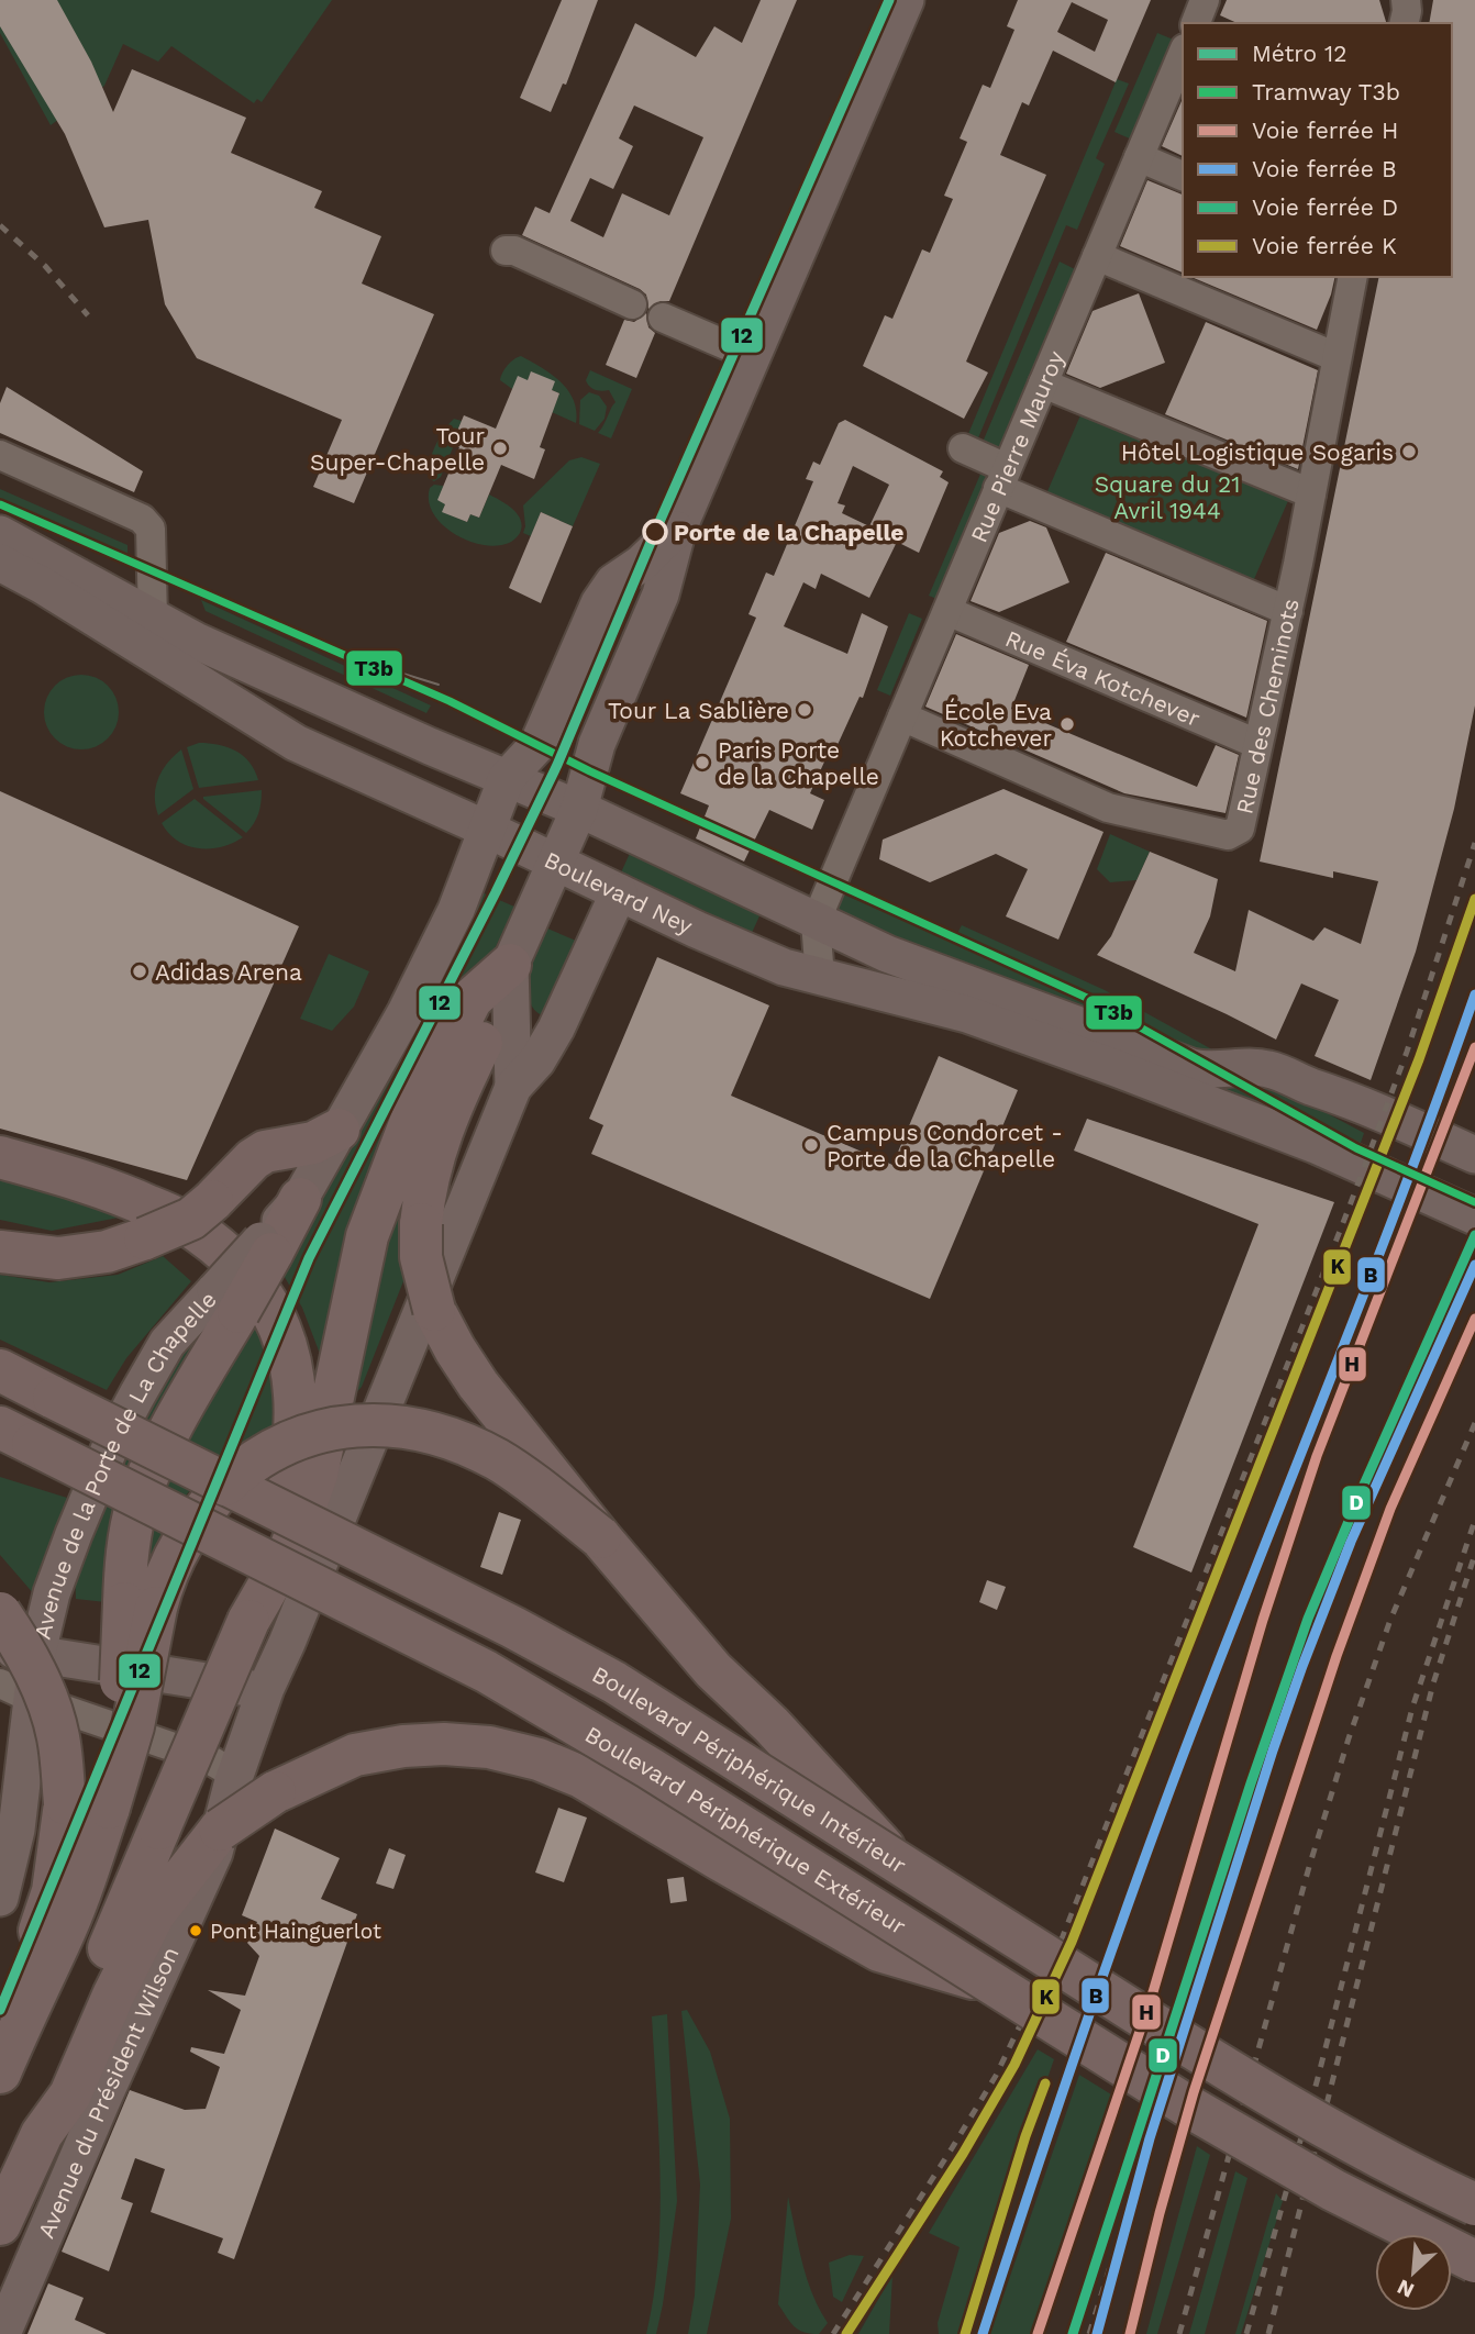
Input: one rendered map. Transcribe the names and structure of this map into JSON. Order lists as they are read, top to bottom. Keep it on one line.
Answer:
{"streets":{"highway":["Boulevard Périphérique Intérieur","Boulevard Périphérique Extérieur"],"main road":["Boulevard Ney","Avenue de la Porte de La Chapelle","Avenue du Président Wilson"],"street":["Rue Pierre Mauroy","Rue Éva Kotchever","Rue des Cheminots"]},"crossings":[["Rue Pierre Mauroy","Rue Éva Kotchever"],["Rue Pierre Mauroy","Rue des Cheminots"],["Rue Éva Kotchever","Rue des Cheminots"]],"parks":["Square du 21 Avril 1944"],"places":["Tour Super-Chapelle","Hôtel Logistique Sogaris","Porte de la Chapelle","Tour La Sablière","École Eva Kotchever","Paris Porte de la Chapelle","Adidas Arena","Campus Condorcet - Porte de la Chapelle","Pont Hainguerlot"],"lines":["metro line 12","tram line T3b","rail line K","rail line B","rail line H","rail line D"],"legend":["Métro 12","Tramway T3b","Voie ferrée H","Voie ferrée B","Voie ferrée D","Voie ferrée K"],"north":"bottom left"}
